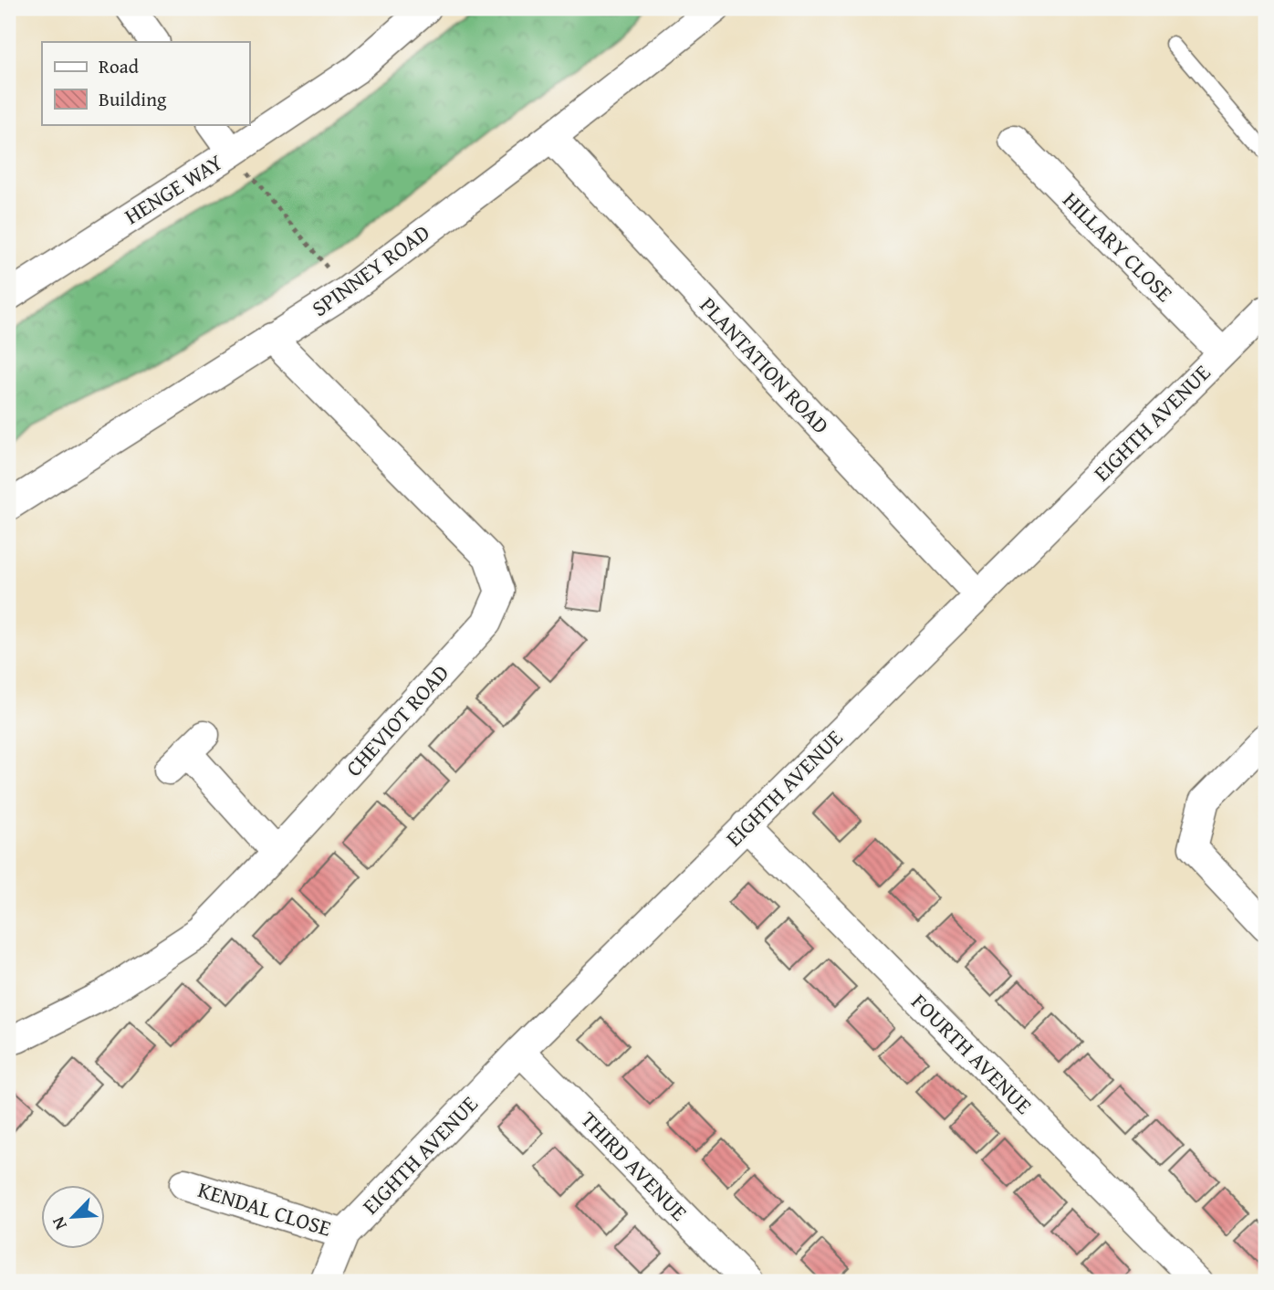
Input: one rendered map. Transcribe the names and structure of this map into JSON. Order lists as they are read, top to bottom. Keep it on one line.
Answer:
{"streets":{"street":["HENGE WAY","HILLARY CLOSE","SPINNEY ROAD","PLANTATION ROAD","EIGHTH AVENUE","CHEVIOT ROAD","FOURTH AVENUE","THIRD AVENUE","KENDAL CLOSE"]},"crossings":[["HILLARY CLOSE","EIGHTH AVENUE"],["SPINNEY ROAD","PLANTATION ROAD"],["SPINNEY ROAD","CHEVIOT ROAD"],["PLANTATION ROAD","EIGHTH AVENUE"],["EIGHTH AVENUE","FOURTH AVENUE"],["EIGHTH AVENUE","THIRD AVENUE"],["EIGHTH AVENUE","KENDAL CLOSE"]],"legend":["Road","Building"],"north":"bottom left"}
